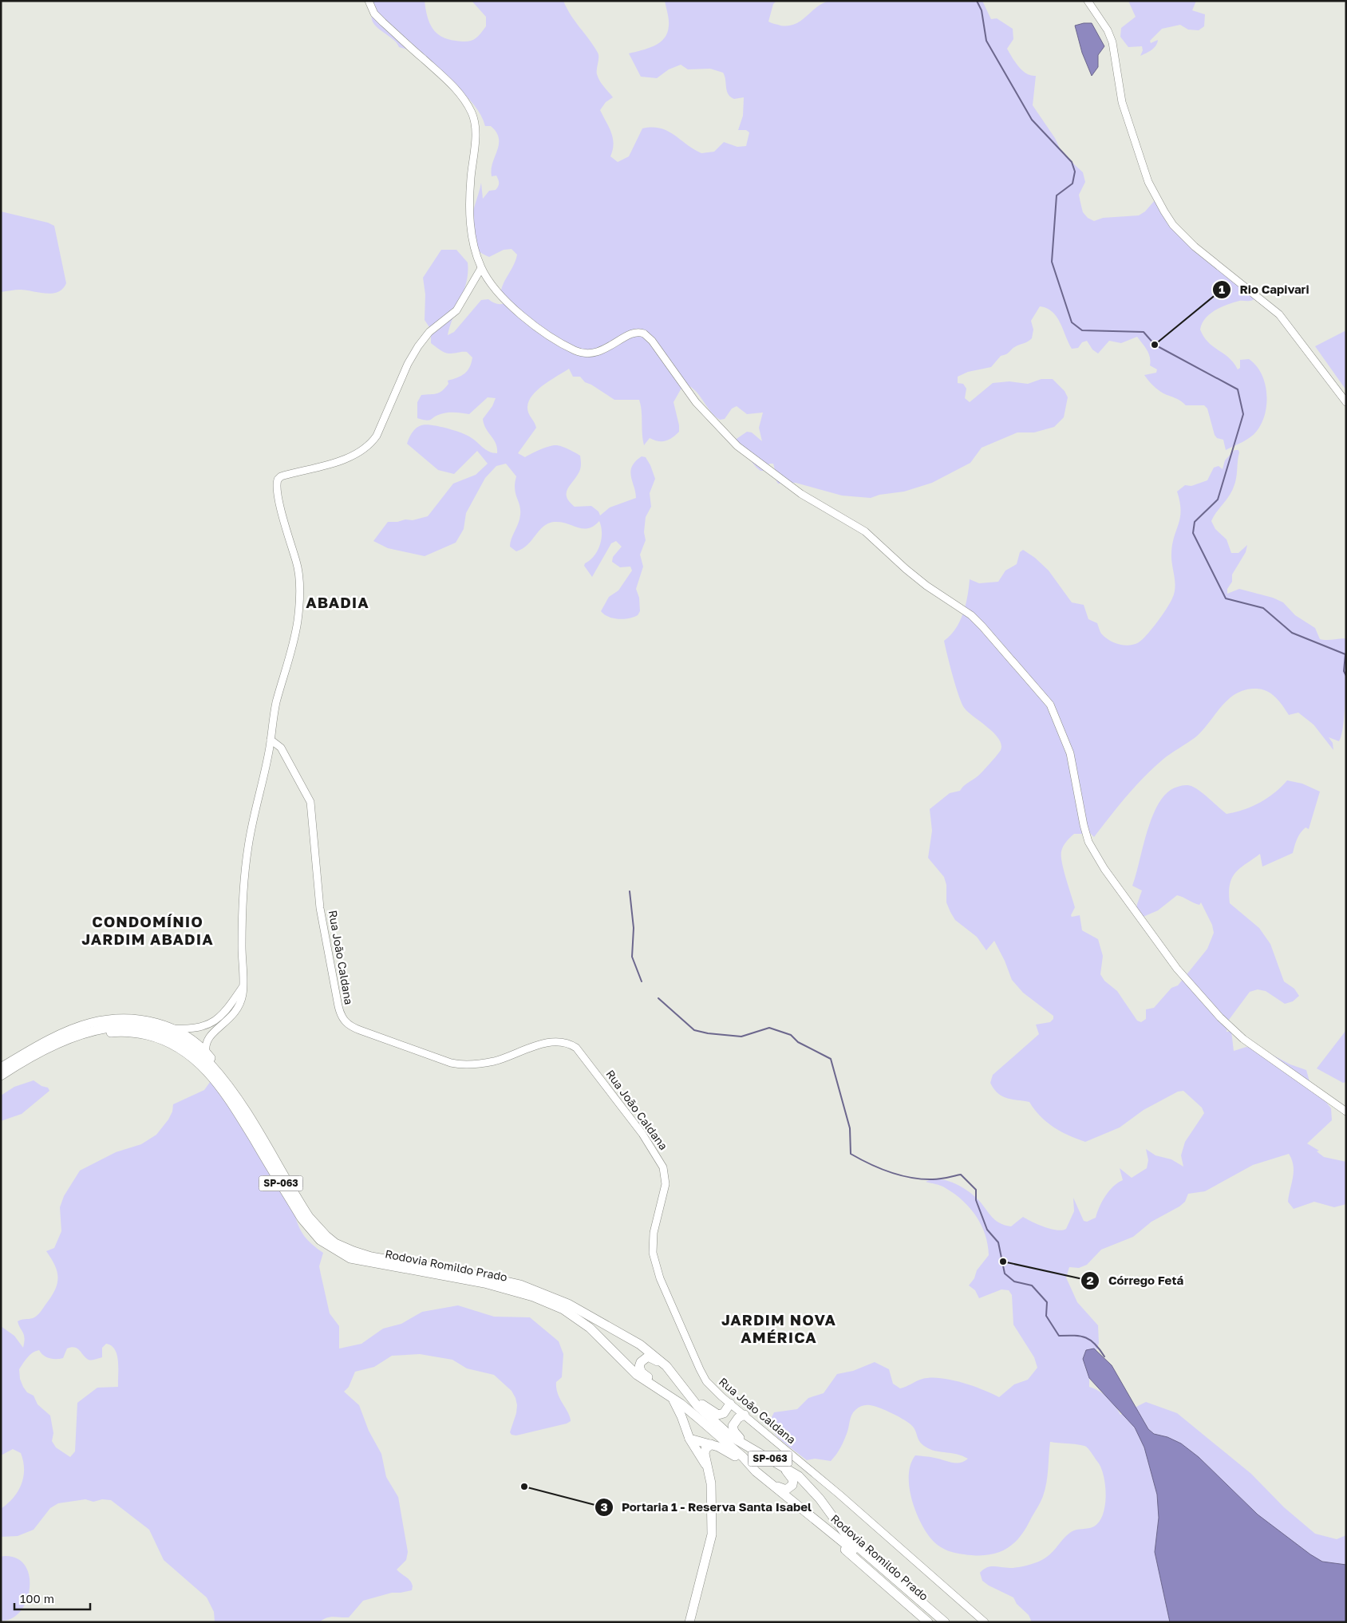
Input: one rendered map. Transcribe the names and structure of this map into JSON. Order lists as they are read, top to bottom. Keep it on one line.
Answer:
{"streets":{"main road":["SP-063","Rodovia Romildo Prado"],"street":["Rua João Caldana"]},"districts":["ABADIA","CONDOMÍNIO JARDIM ABADIA","JARDIM NOVA AMÉRICA"],"places":["Rio Capivari","Córrego Fetá","Portaria 1 - Reserva Santa Isabel"],"scale_bar":"100 m"}
